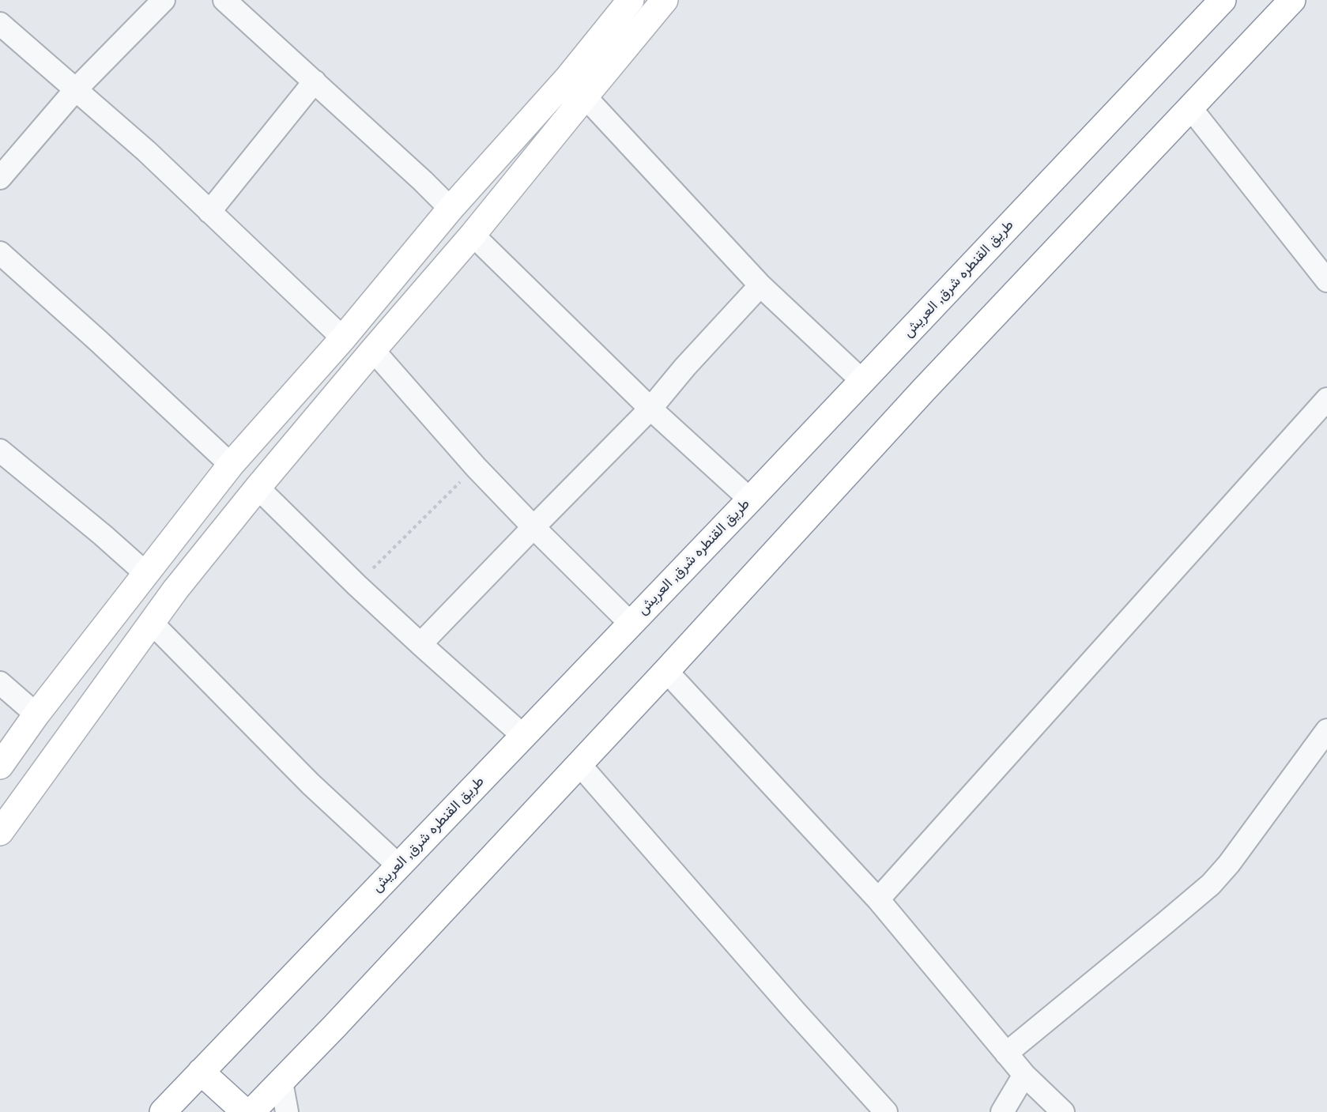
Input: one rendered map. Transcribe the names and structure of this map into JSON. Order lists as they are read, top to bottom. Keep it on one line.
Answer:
{"streets":{"main road":["طريق القنطره شرق, العريش"]}}
